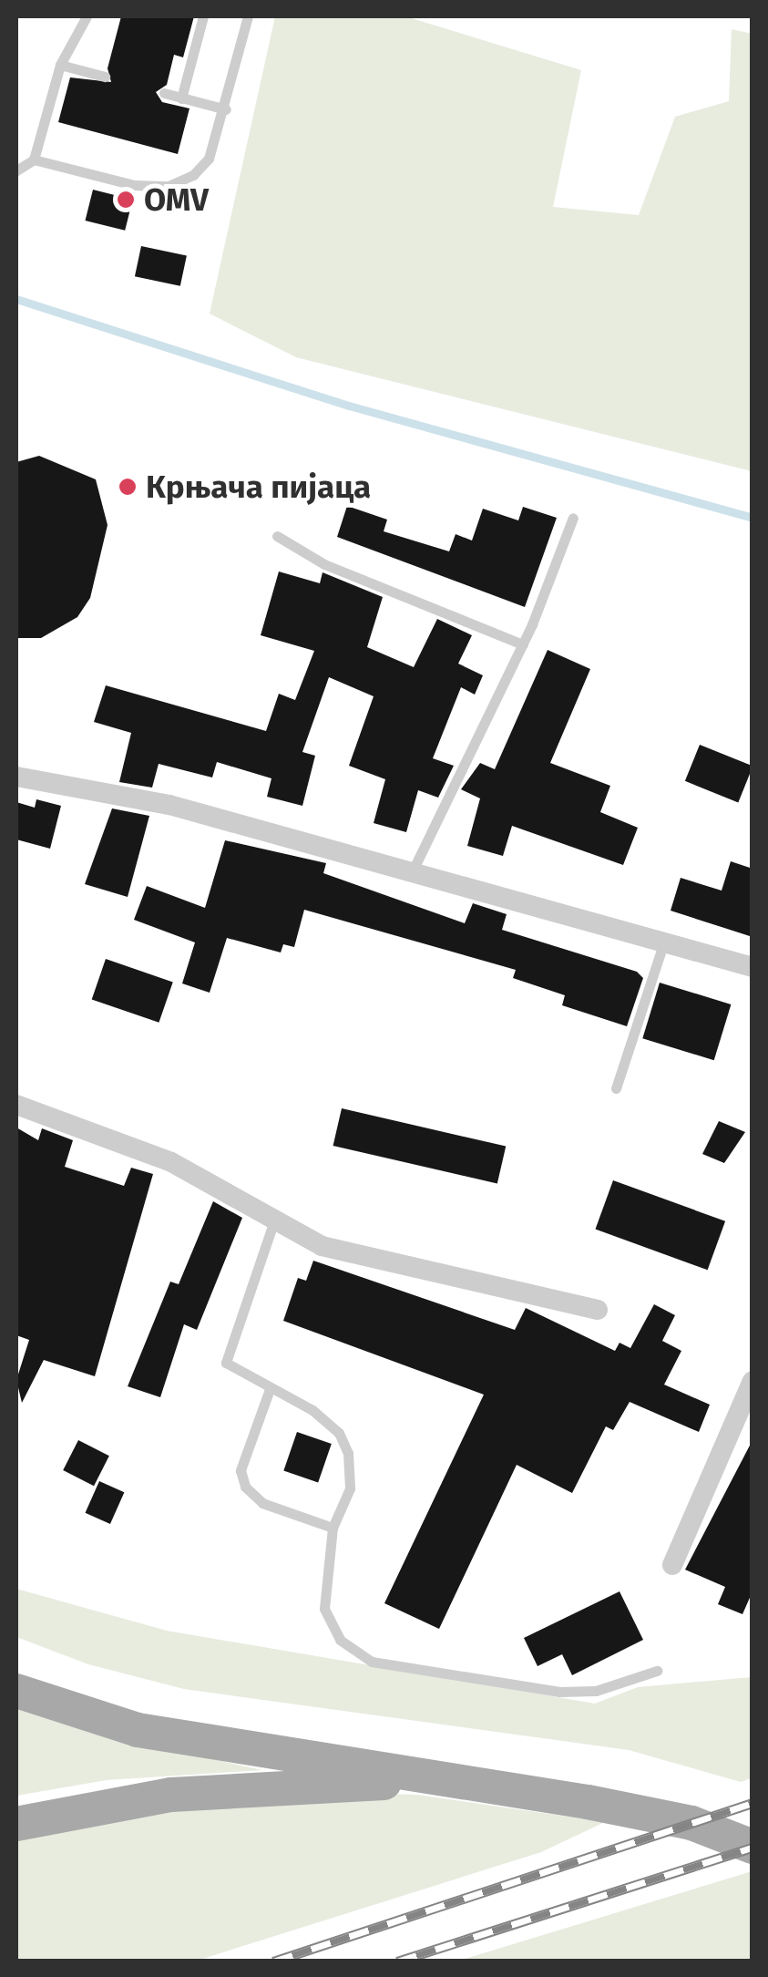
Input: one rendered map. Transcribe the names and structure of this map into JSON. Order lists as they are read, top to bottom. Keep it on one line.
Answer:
{"places":["OMV","Крњача пијаца"]}
